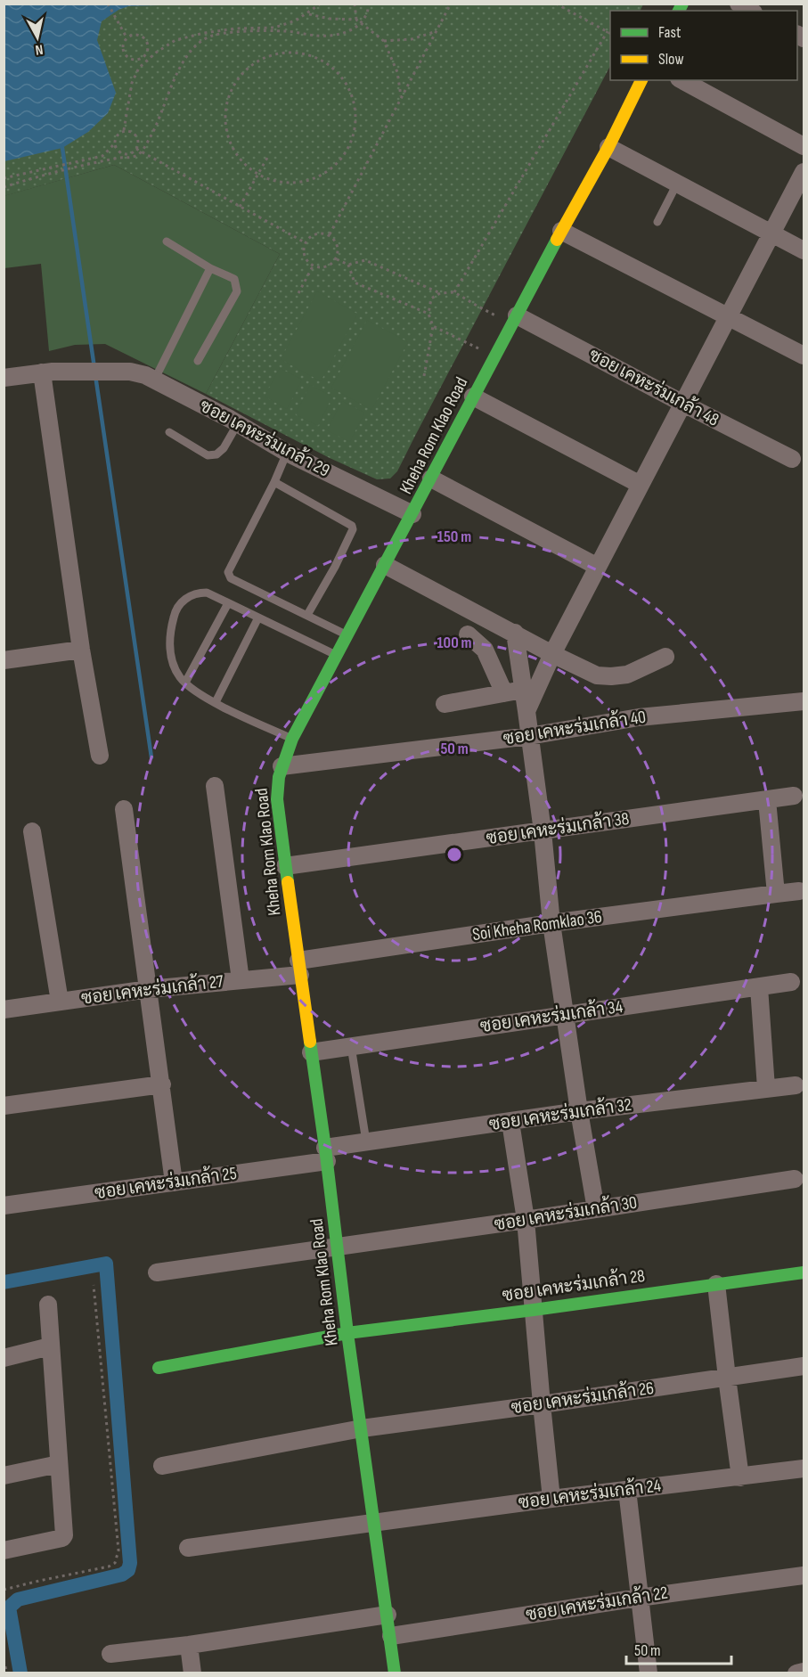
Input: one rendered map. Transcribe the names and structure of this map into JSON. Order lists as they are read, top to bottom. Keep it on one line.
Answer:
{"streets":{"street":["ซอย เคหะร่มเกล้า 48","Kheha Rom Klao Road","ซอย เคหะร่มเกล้า 29","ซอย เคหะร่มเกล้า 40","ซอย เคหะร่มเกล้า 38","Soi Kheha Romklao 36","ซอย เคหะร่มเกล้า 27","ซอย เคหะร่มเกล้า 34","ซอย เคหะร่มเกล้า 32","ซอย เคหะร่มเกล้า 25","ซอย เคหะร่มเกล้า 30","ซอย เคหะร่มเกล้า 28","ซอย เคหะร่มเกล้า 26","ซอย เคหะร่มเกล้า 24","ซอย เคหะร่มเกล้า 22"]},"crossings":[["ซอย เคหะร่มเกล้า 48","Kheha Rom Klao Road"],["Kheha Rom Klao Road","ซอย เคหะร่มเกล้า 29"],["Kheha Rom Klao Road","ซอย เคหะร่มเกล้า 40"],["Kheha Rom Klao Road","ซอย เคหะร่มเกล้า 38"],["Kheha Rom Klao Road","Soi Kheha Romklao 36"],["Kheha Rom Klao Road","ซอย เคหะร่มเกล้า 27"],["Kheha Rom Klao Road","ซอย เคหะร่มเกล้า 34"],["Kheha Rom Klao Road","ซอย เคหะร่มเกล้า 32"],["Kheha Rom Klao Road","ซอย เคหะร่มเกล้า 25"],["Kheha Rom Klao Road","ซอย เคหะร่มเกล้า 30"],["Kheha Rom Klao Road","ซอย เคหะร่มเกล้า 28"],["Kheha Rom Klao Road","ซอย เคหะร่มเกล้า 26"],["Kheha Rom Klao Road","ซอย เคหะร่มเกล้า 24"],["Kheha Rom Klao Road","ซอย เคหะร่มเกล้า 22"],["Soi Kheha Romklao 36","ซอย เคหะร่มเกล้า 27"],["ซอย เคหะร่มเกล้า 32","ซอย เคหะร่มเกล้า 25"]],"legend":["Fast","Slow"],"scale_bar":"50 m","north":"bottom","rings":["150 m","100 m","50 m"]}
